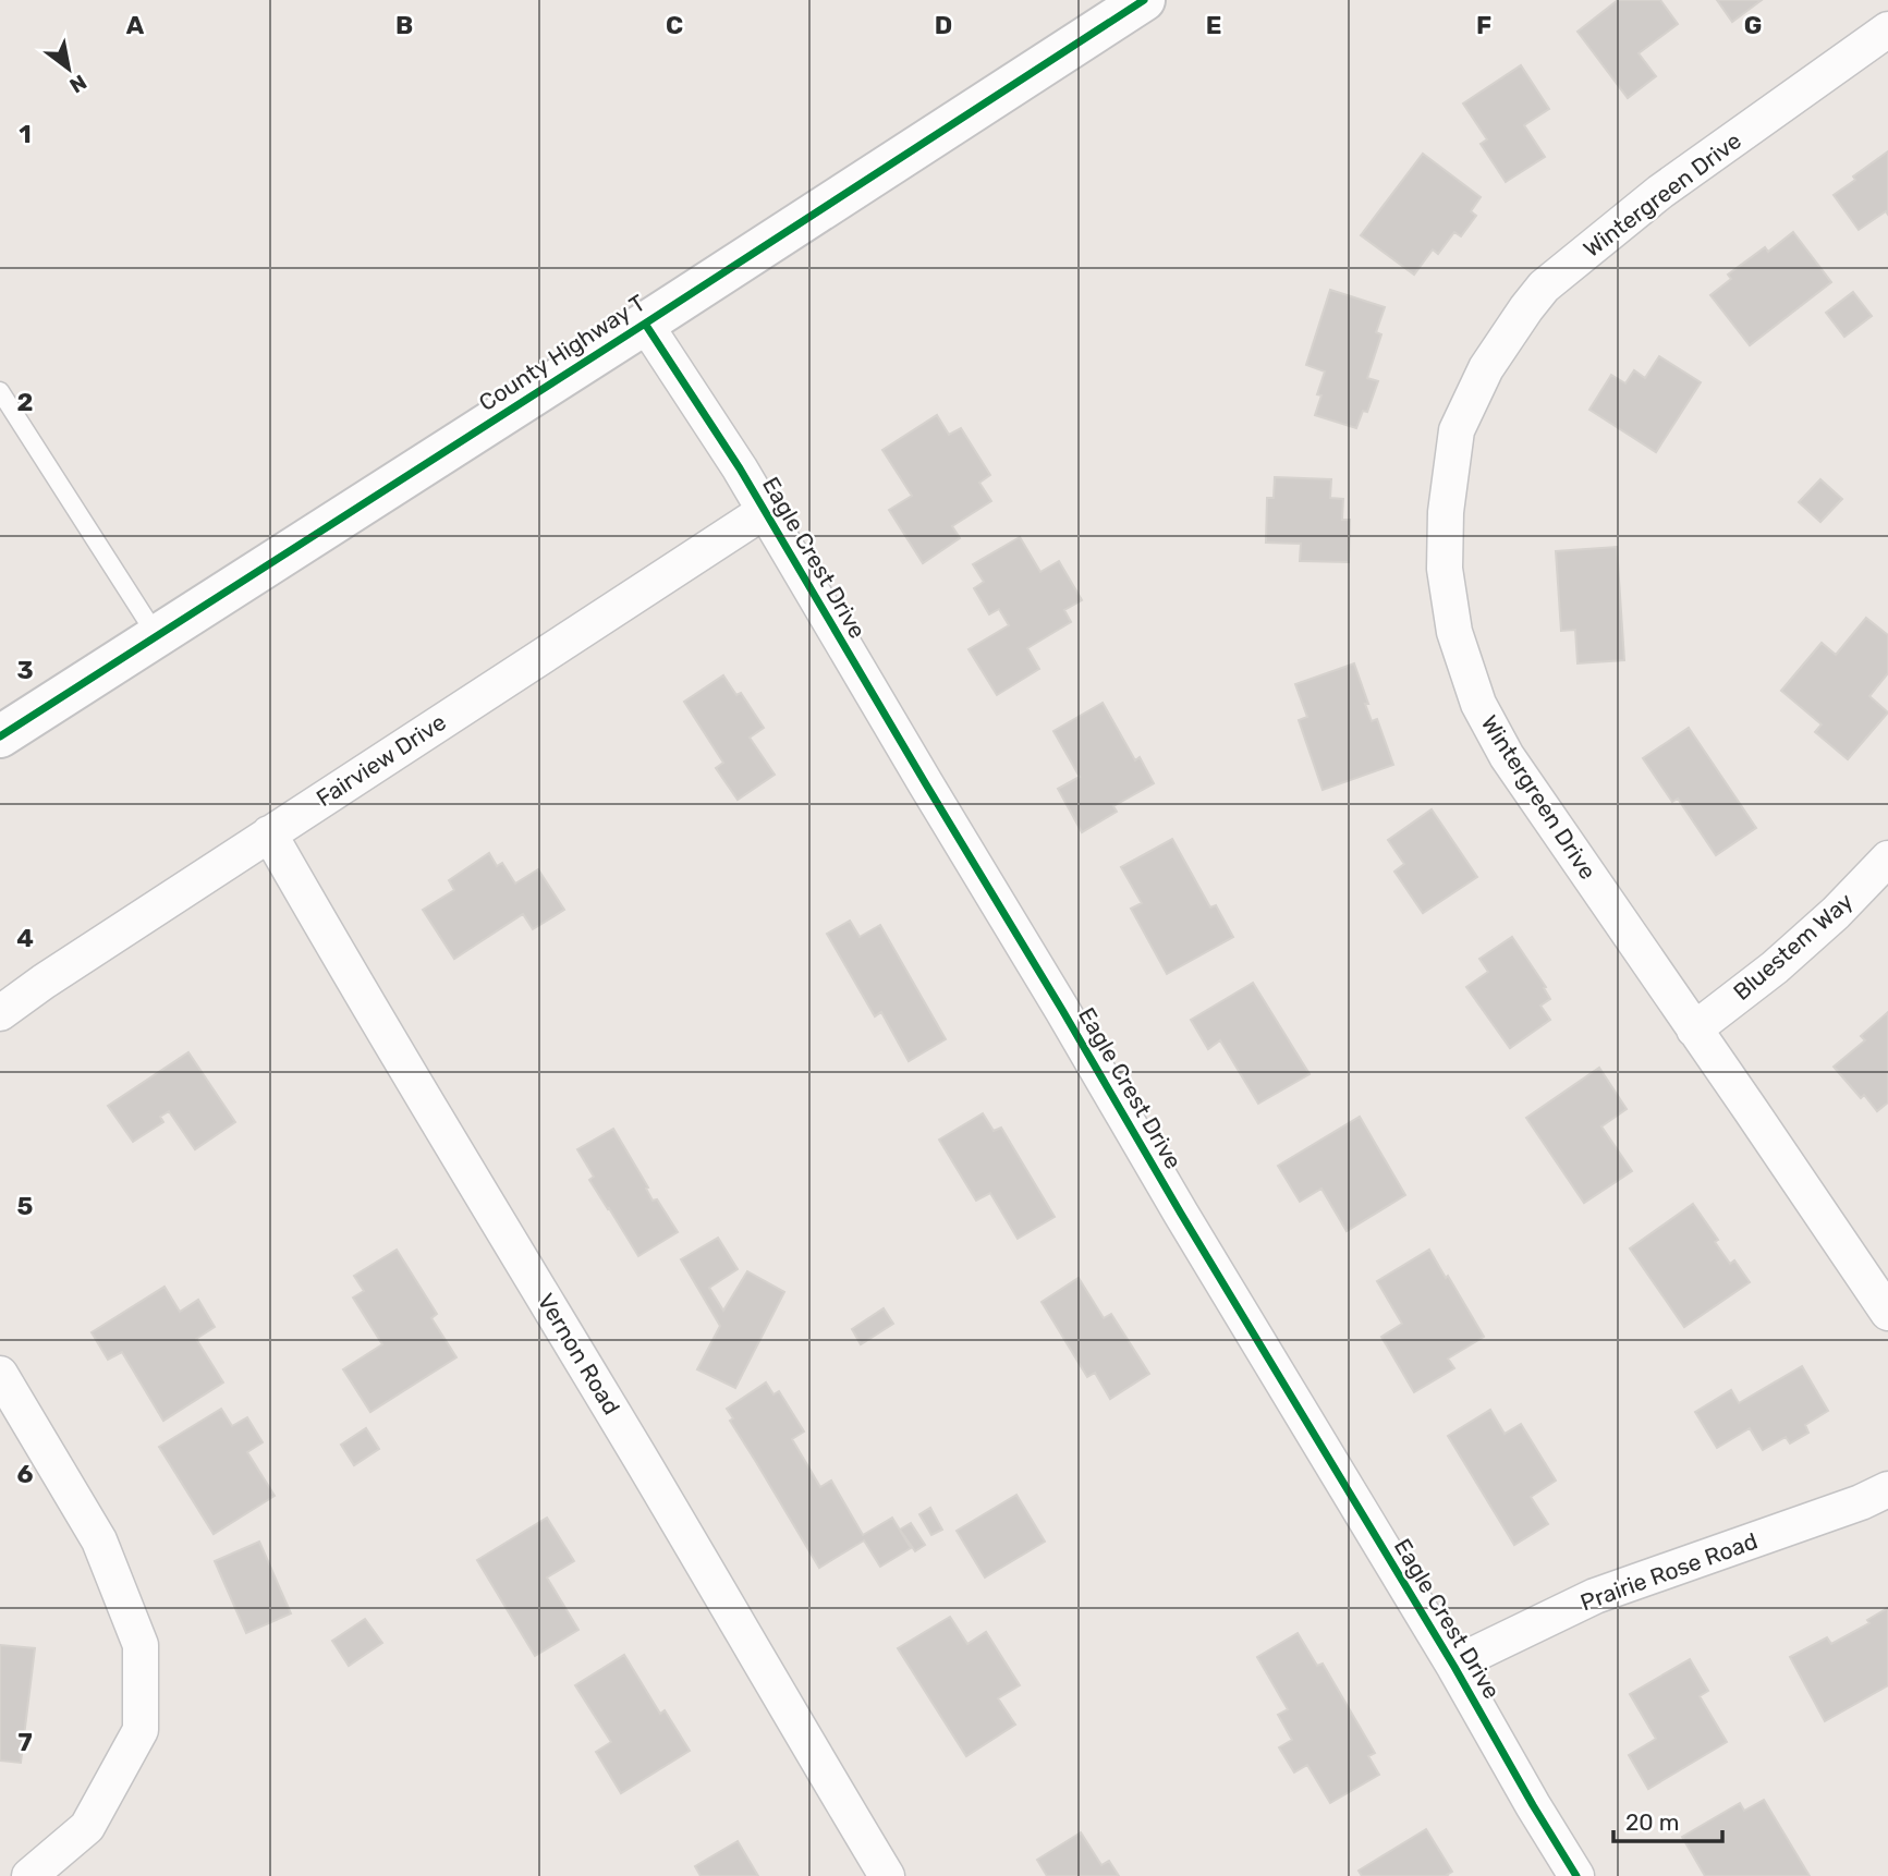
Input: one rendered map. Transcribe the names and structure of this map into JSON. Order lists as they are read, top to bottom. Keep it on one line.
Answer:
{"streets":{"main road":["County Highway T"],"street":["Wintergreen Drive","Eagle Crest Drive","Fairview Drive","Bluestem Way","Vernon Road","Prairie Rose Road"]},"crossings":[["Wintergreen Drive","Bluestem Way"],["County Highway T","Eagle Crest Drive"],["Eagle Crest Drive","Fairview Drive"],["Eagle Crest Drive","Prairie Rose Road"],["Fairview Drive","Vernon Road"]],"scale_bar":"20 m","north":"bottom right","grid":{"columns":["A","B","C","D","E","F","G"],"rows":["1","2","3","4","5","6","7"]}}
